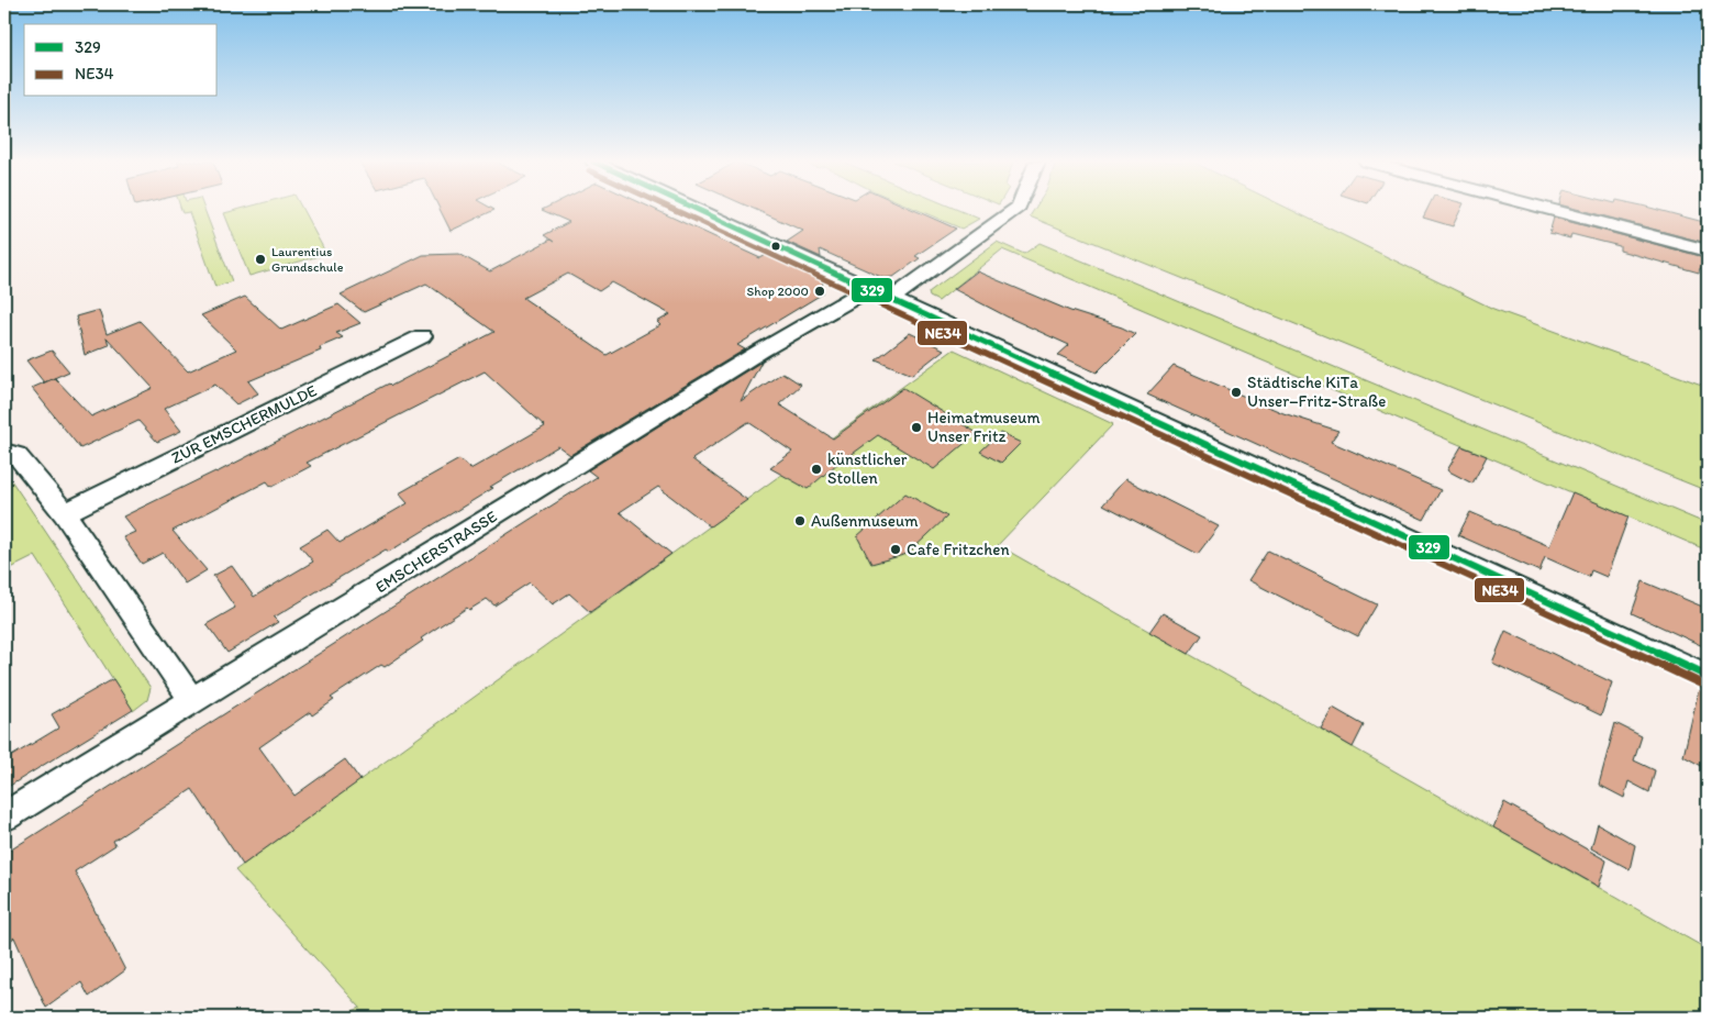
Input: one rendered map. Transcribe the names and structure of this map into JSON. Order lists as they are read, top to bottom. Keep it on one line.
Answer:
{"streets":{"street":["ZUR EMSCHERMULDE","EMSCHERSTRASSE"]},"places":["Laurentius Grundschule","Shop 2000","Städtische KiTa Unser–Fritz-Straße","Heimatmuseum Unser Fritz","künstlicher Stollen","Außenmuseum","Cafe Fritzchen"],"lines":["transit line 329","transit line NE34"],"legend":["329","NE34"]}
